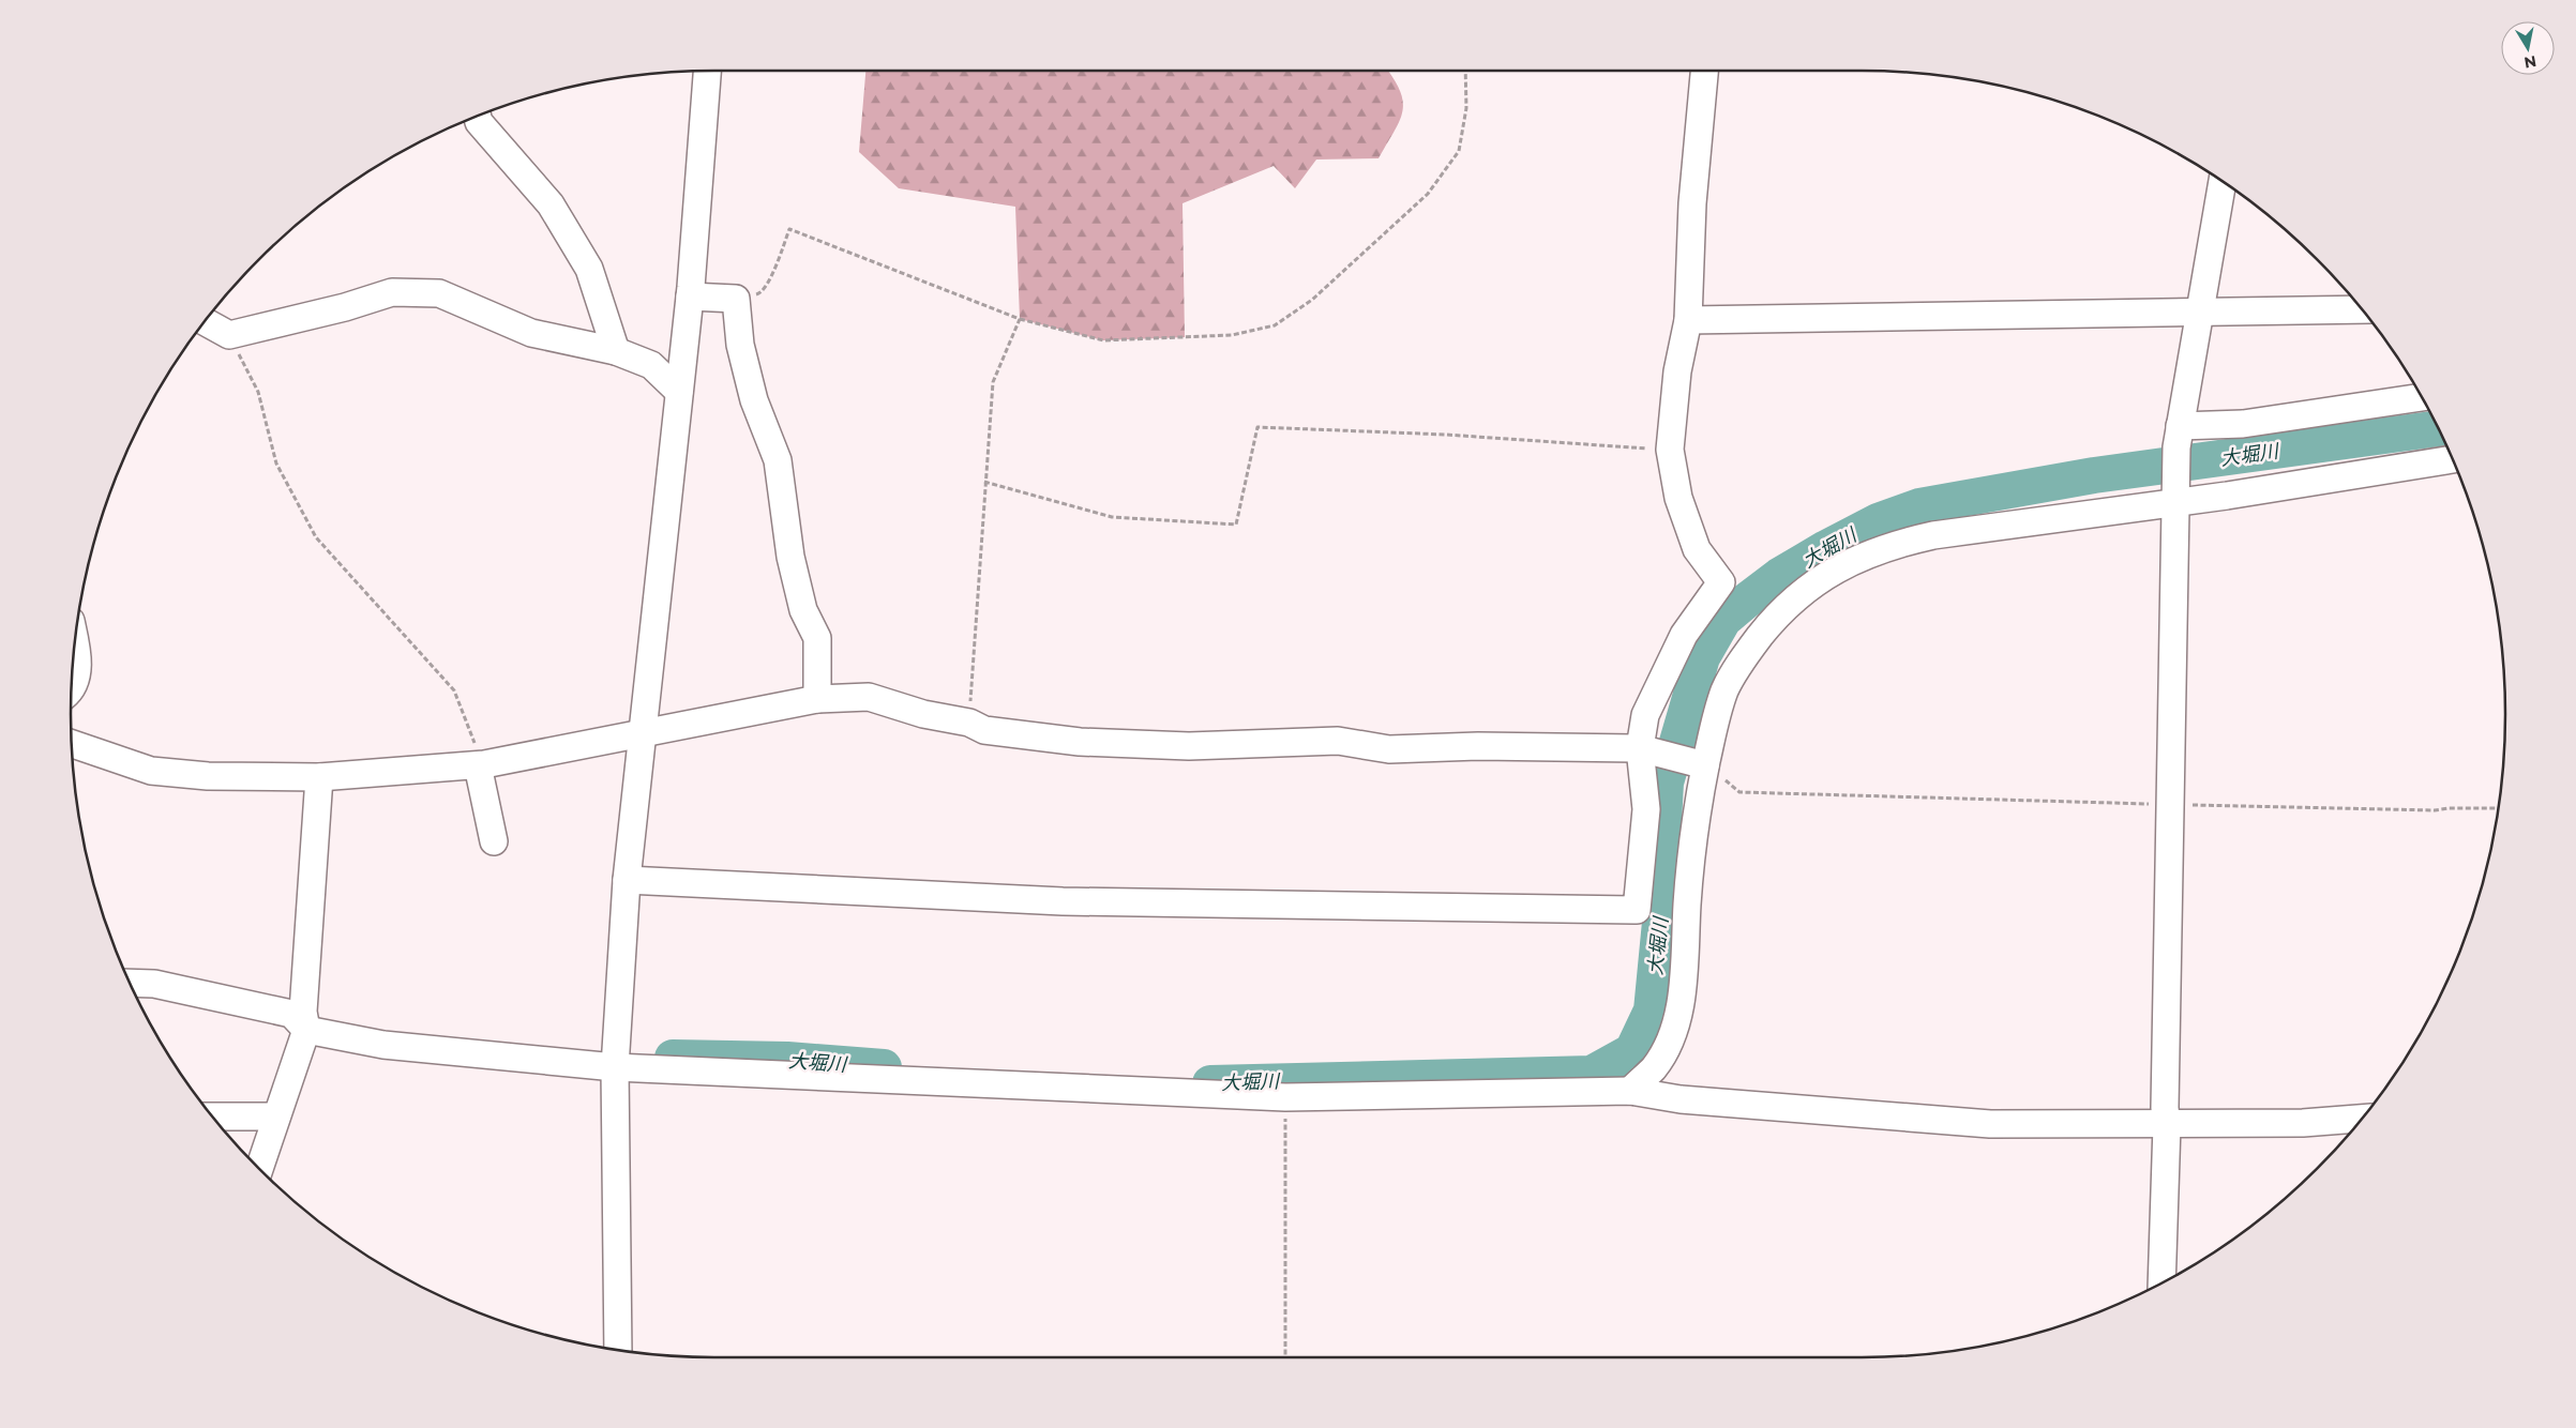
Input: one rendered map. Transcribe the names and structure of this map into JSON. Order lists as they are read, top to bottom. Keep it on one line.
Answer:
{"water":["大堀川"],"north":"bottom"}
